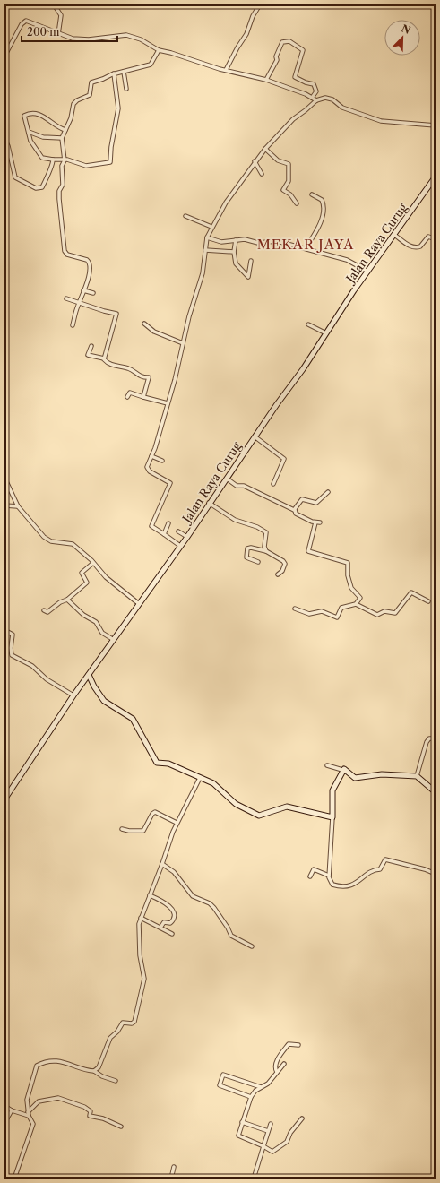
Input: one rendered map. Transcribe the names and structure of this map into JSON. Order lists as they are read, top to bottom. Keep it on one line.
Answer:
{"streets":{"street":["Jalan Raya Curug"]},"districts":["MEKAR JAYA"],"scale_bar":"200 m","north":"top right"}
